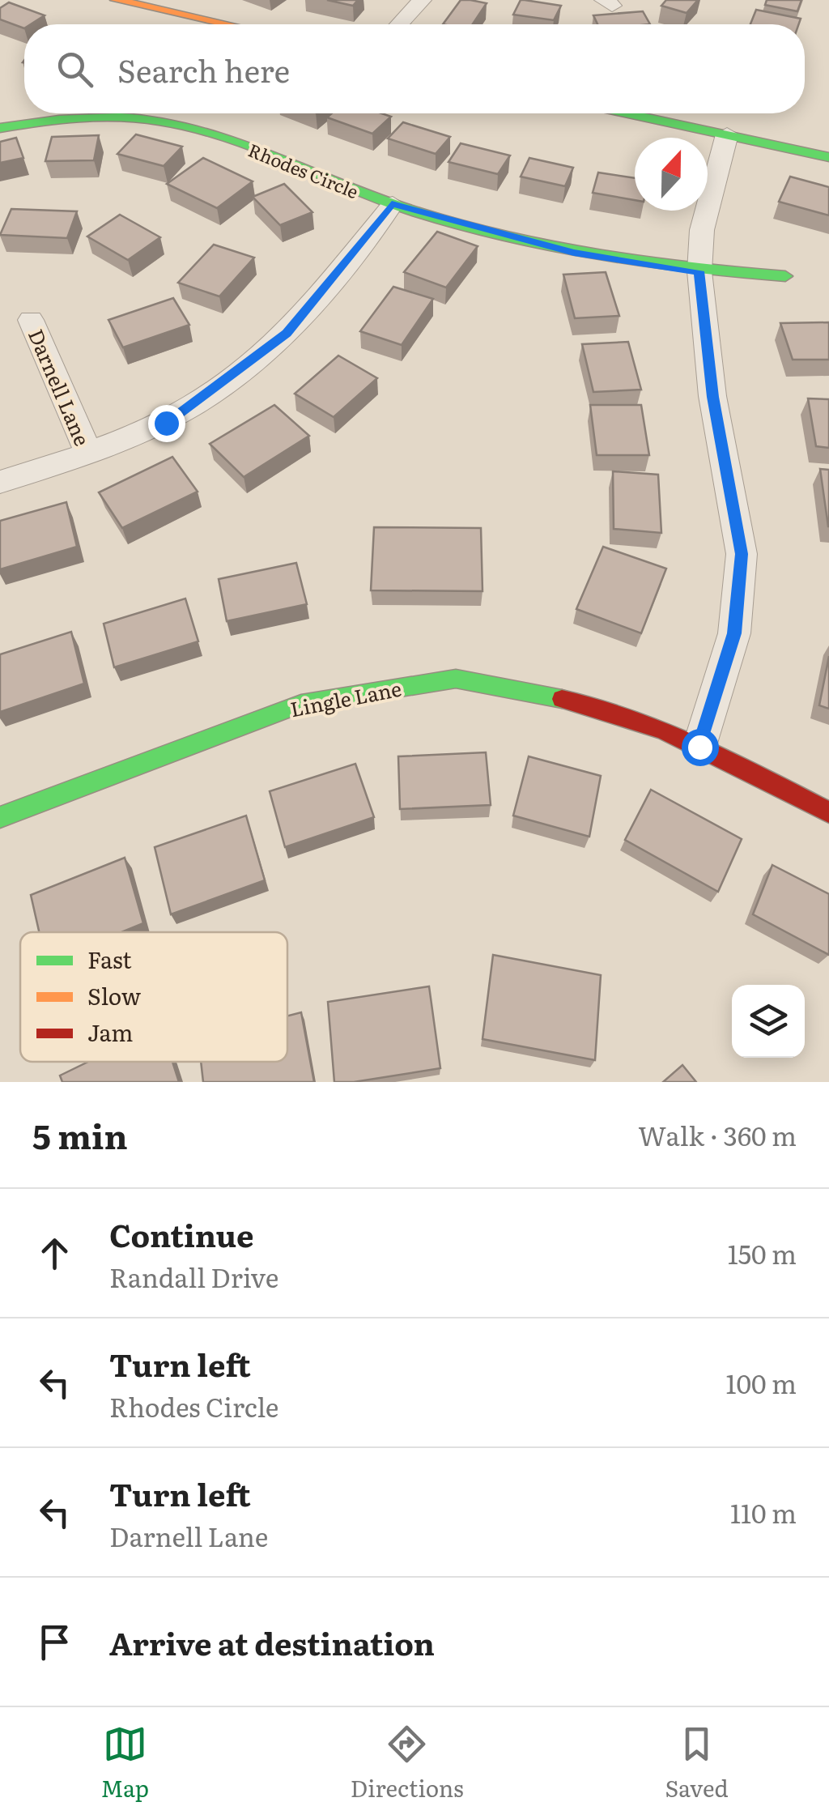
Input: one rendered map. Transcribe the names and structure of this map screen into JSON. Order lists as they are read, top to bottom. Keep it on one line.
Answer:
{"streets":{"street":["Rhodes Circle","Darnell Lane","Lingle Lane"]},"crossings":[["Rhodes Circle","Darnell Lane"]],"legend":["Fast","Slow","Jam"],"north":"top","page":{"search":"Search here","heading":["5 min","Walk · 360 m"],"list":[["Continue","Randall Drive","150 m"],["Turn left","Rhodes Circle","100 m"],["Turn left","Darnell Lane","110 m"],"Arrive at destination"],"nav":["Map","Directions","Saved"]}}
